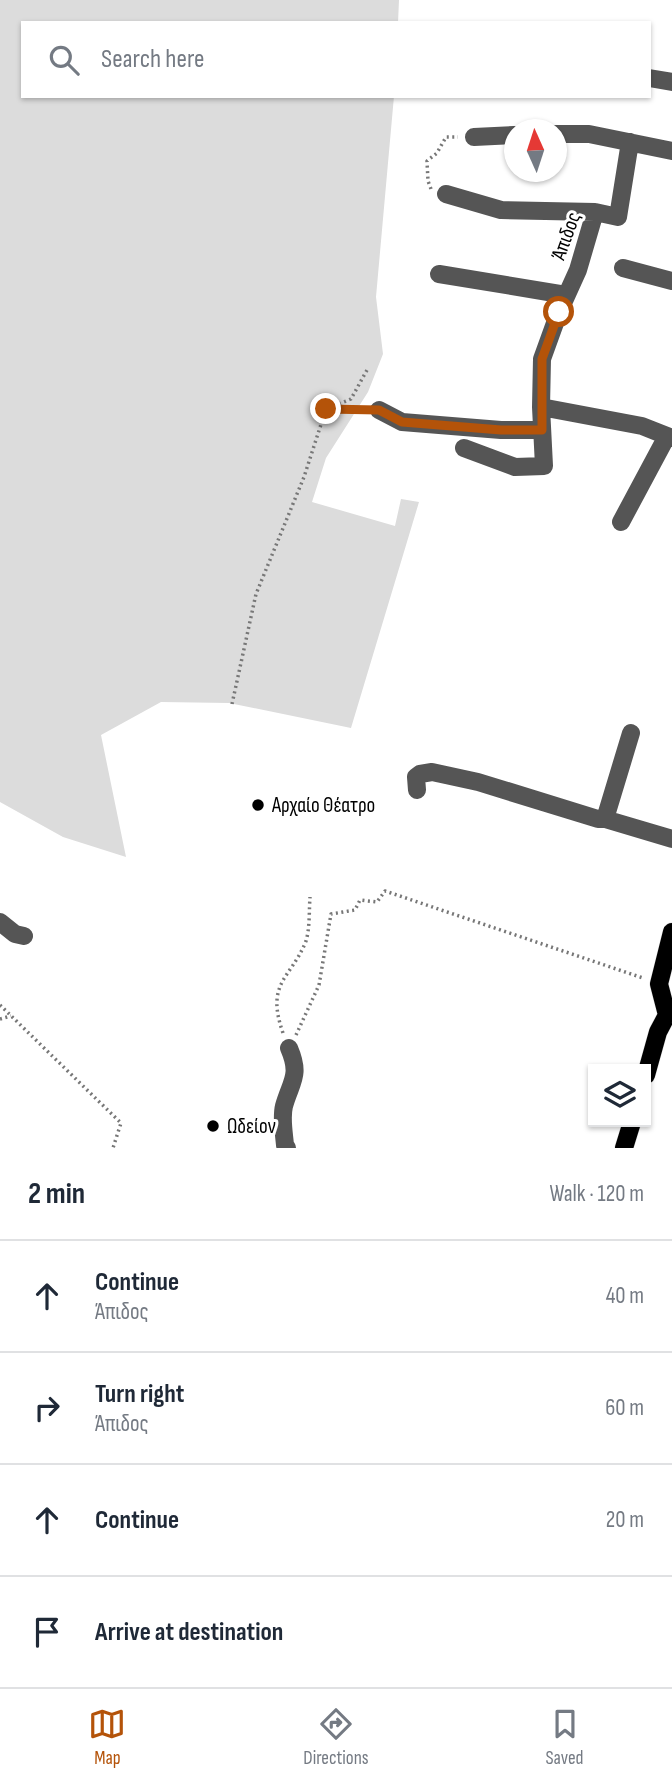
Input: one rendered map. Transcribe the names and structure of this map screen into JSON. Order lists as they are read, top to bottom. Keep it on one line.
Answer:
{"streets":{"street":["Άπιδος"]},"places":["Αρχαίο Θέατρο","Ωδείον"],"north":"top","page":{"search":"Search here","heading":["2 min","Walk · 120 m"],"list":[["Continue","Άπιδος","40 m"],["Turn right","Άπιδος","60 m"],["Continue","20 m"],"Arrive at destination"],"nav":["Map","Directions","Saved"]}}
